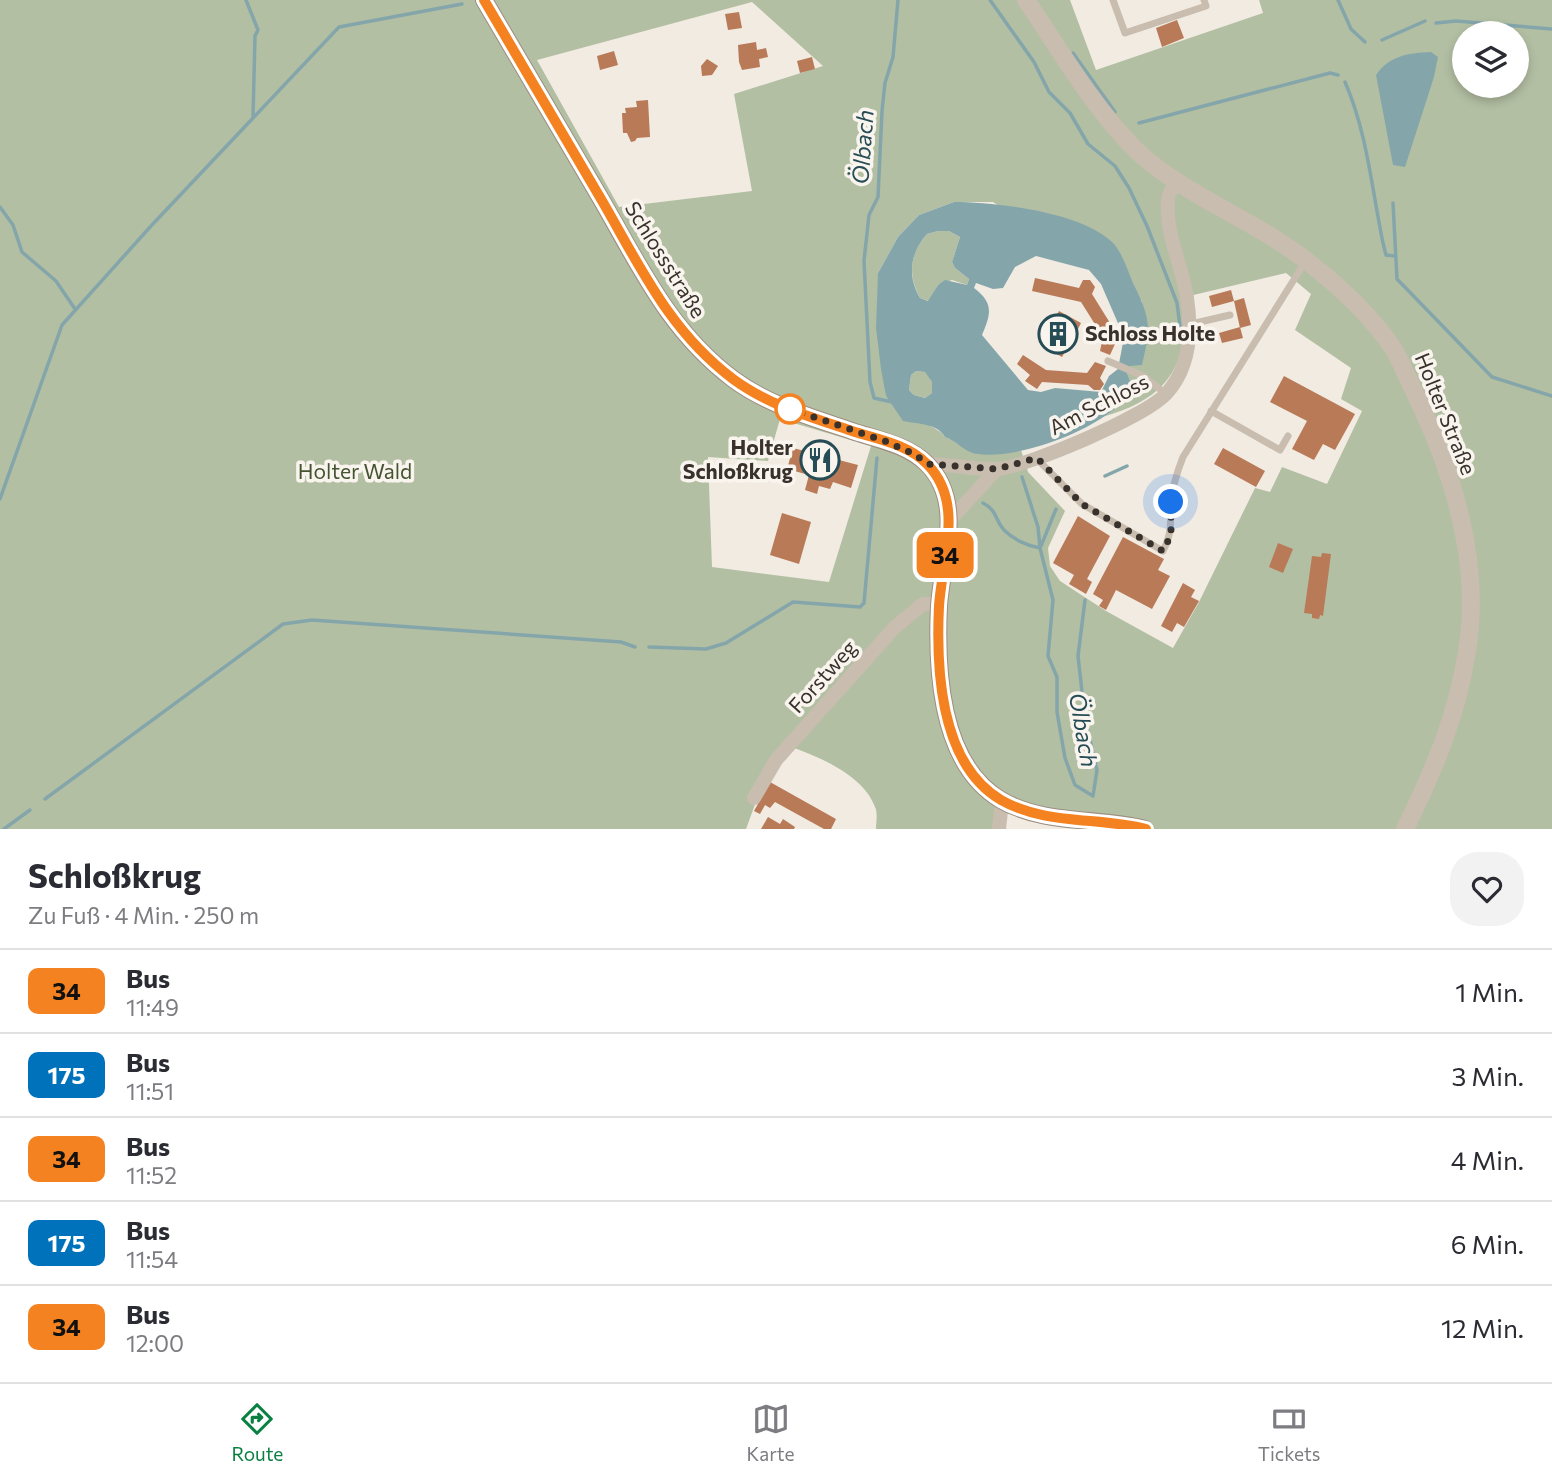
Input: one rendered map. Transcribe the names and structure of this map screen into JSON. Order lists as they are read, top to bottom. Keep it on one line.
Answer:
{"streets":{"main road":["Schlossstraße"],"street":["Am Schloss","Holter Straße","Forstweg"]},"crossings":[["Schlossstraße","Am Schloss"],["Am Schloss","Holter Straße"]],"water":["Ölbach"],"parks":["Holter Wald"],"places":{"building":["Schloss Holte"],"restaurant":["Holter Schloßkrug"]},"lines":["bus line 34"],"page":{"on_map":"34","heading":["Schloßkrug","Zu Fuß · 4 Min. · 250 m"],"list":[{"mark":"34","name":"Bus","note":"11:49","value":"1 Min."},{"mark":"175","name":"Bus","note":"11:51","value":"3 Min."},{"mark":"34","name":"Bus","note":"11:52","value":"4 Min."},{"mark":"175","name":"Bus","note":"11:54","value":"6 Min."},{"mark":"34","name":"Bus","note":"12:00","value":"12 Min."}],"tabs":["Route","Karte","Tickets"]}}
